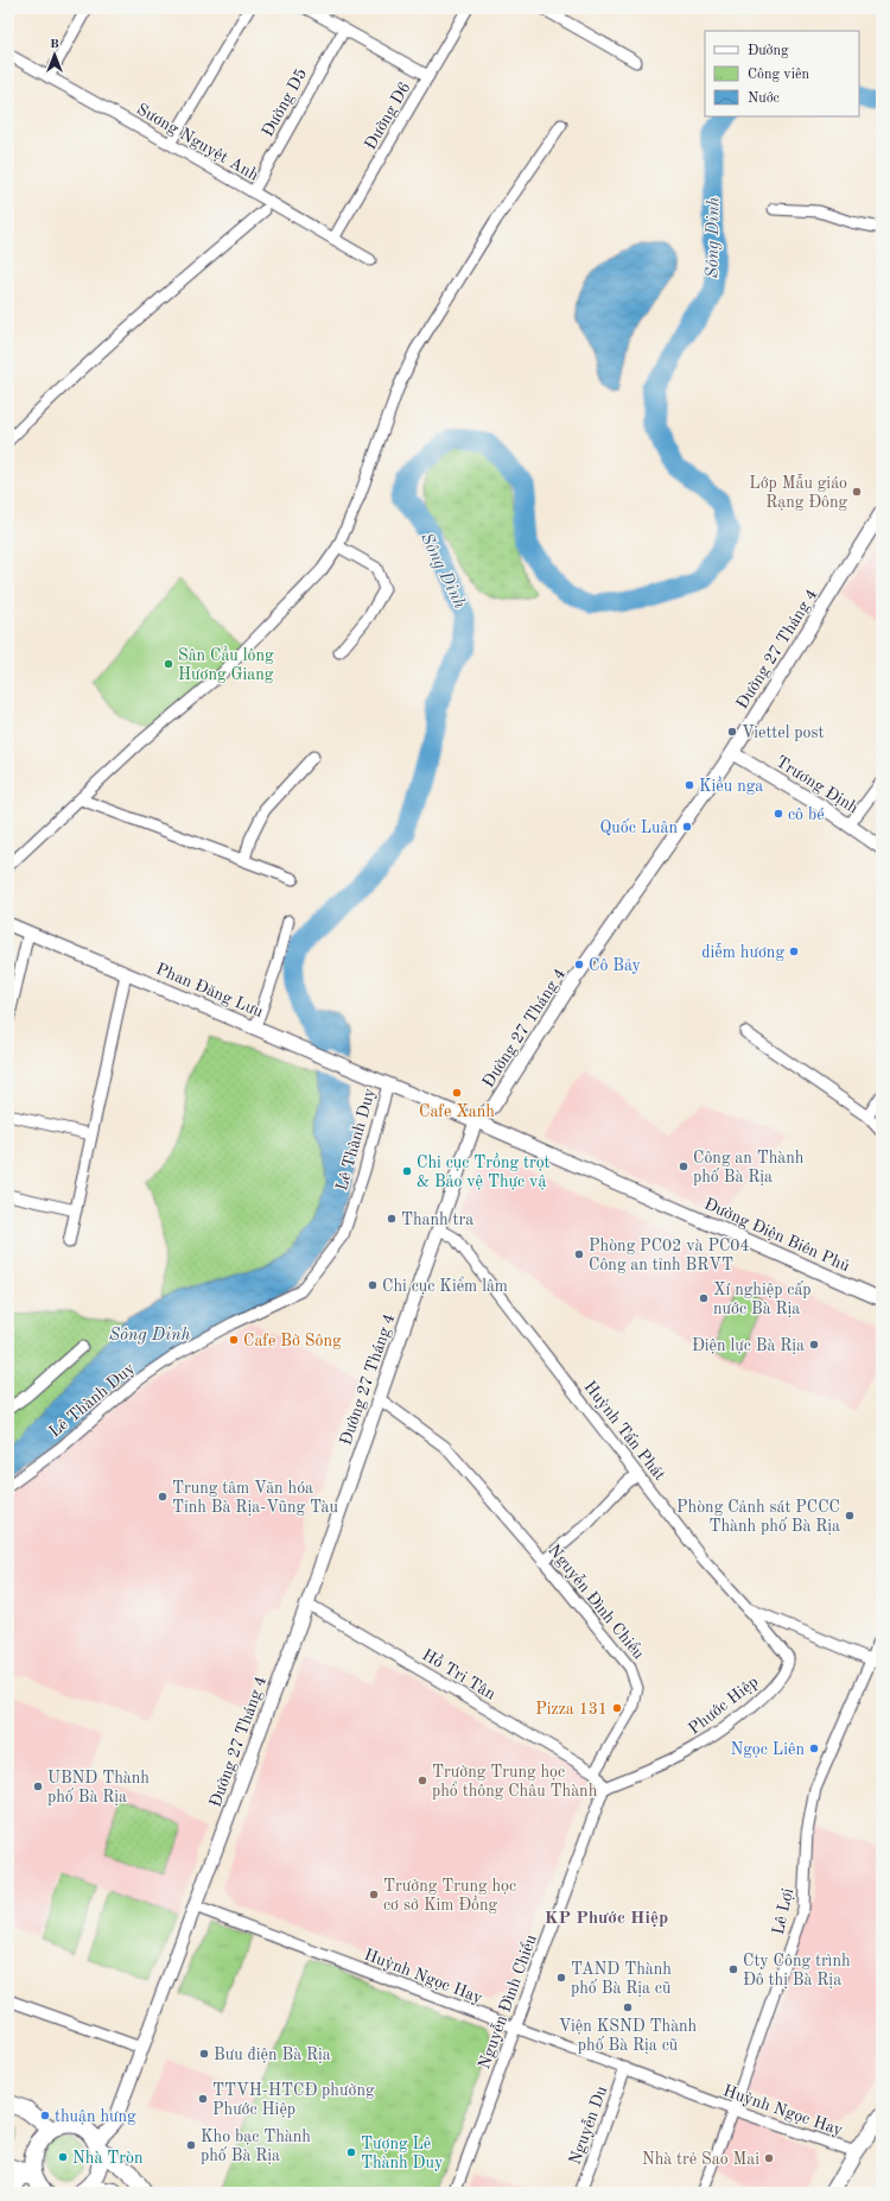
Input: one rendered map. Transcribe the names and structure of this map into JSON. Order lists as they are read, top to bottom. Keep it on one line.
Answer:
{"streets":{"street":["Đường D5","Đường D6","Sương Nguyệt Anh","Đường 27 Tháng 4","Trương Định","Phan Đăng Lưu","Lê Thành Duy","Đường Điện Biên Phủ","Huỳnh Tấn Phát","Nguyễn Đình Chiểu","Hồ Tri Tân","Phước Hiệp","Lê Lợi","Huỳnh Ngọc Hay","Nguyễn Du"]},"crossings":[["Đường D5","Sương Nguyệt Anh"],["Đường D6","Sương Nguyệt Anh"],["Đường 27 Tháng 4","Trương Định"],["Đường 27 Tháng 4","Phan Đăng Lưu"],["Đường 27 Tháng 4","Đường Điện Biên Phủ"],["Đường 27 Tháng 4","Huỳnh Tấn Phát"],["Đường 27 Tháng 4","Nguyễn Đình Chiểu"],["Đường 27 Tháng 4","Hồ Tri Tân"],["Đường 27 Tháng 4","Huỳnh Ngọc Hay"],["Phan Đăng Lưu","Lê Thành Duy"],["Phan Đăng Lưu","Đường Điện Biên Phủ"],["Huỳnh Tấn Phát","Phước Hiệp"],["Huỳnh Tấn Phát","Lê Lợi"],["Nguyễn Đình Chiểu","Hồ Tri Tân"],["Nguyễn Đình Chiểu","Phước Hiệp"],["Nguyễn Đình Chiểu","Huỳnh Ngọc Hay"],["Lê Lợi","Huỳnh Ngọc Hay"],["Huỳnh Ngọc Hay","Nguyễn Du"]],"districts":["KP Phước Hiệp"],"water":["Sông Dinh"],"places":["Lớp Mẫu giáo Rạng Đông","Sân Cầu lông Hương Giang","Viettel post","Kiều nga","cô bé","Quốc Luân","diễm hương","Cô Bảy","Cafe Xanh","Công an Thành phố Bà Rịa","Chi cục Trồng trọt & Bảo vệ Thực vậ","Thanh tra","Phòng PC02 và PC04 Công an tỉnh BRVT","Chi cục Kiểm lâm","Xí nghiệp cấp nước Bà Rịa","Cafe Bờ Sông","Điện lực Bà Rịa","Trung tâm Văn hóa Tỉnh Bà Rịa-Vũng Tàu","Phòng Cảnh sát PCCC Thành phố Bà Rịa","Pizza 131","Ngọc Liên","Trường Trung học phổ thông Châu Thành","UBND Thành phố Bà Rịa","Trường Trung học cơ sở Kim Đồng","Cty Công trình Đô thị Bà Rịa","TAND Thành phố Bà Rịa cũ","Viện KSND Thành phố Bà Rịa cũ","Bưu điện Bà Rịa","TTVH-HTCĐ phường Phước Hiệp","thuận hưng","Kho bạc Thành phố Bà Rịa","Tượng Lê Thành Duy","Nhà Tròn","Nhà trẻ Sao Mai"],"legend":["Đường","Công viên","Nước"],"north":"top"}
